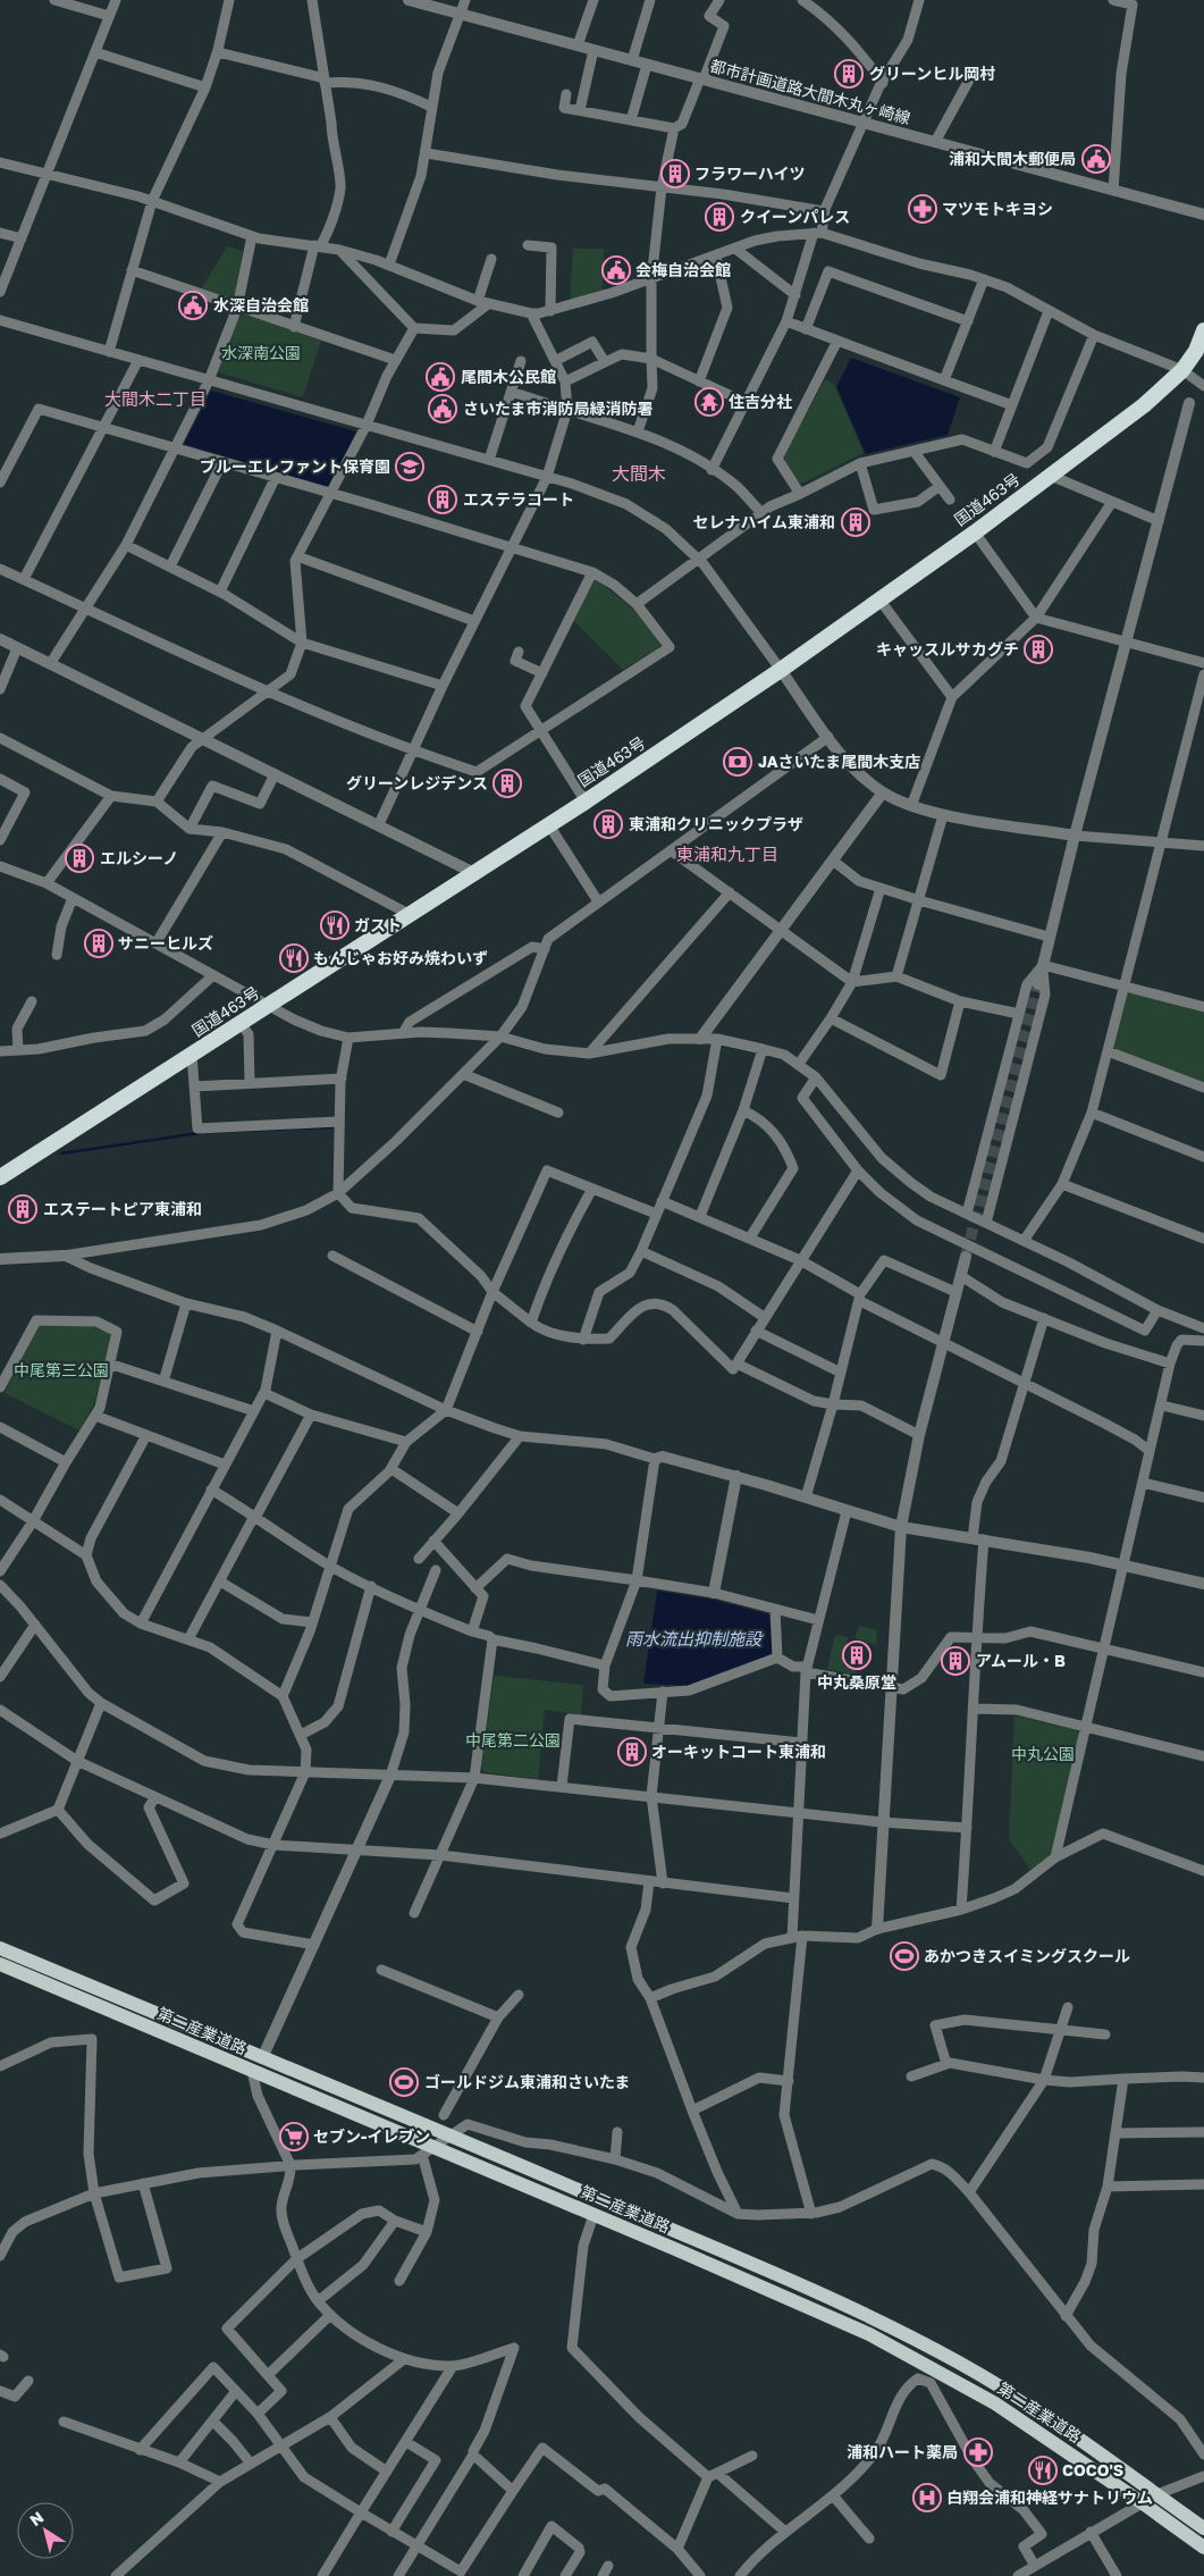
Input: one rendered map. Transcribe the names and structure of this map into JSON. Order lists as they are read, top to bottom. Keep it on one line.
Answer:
{"streets":{"highway":["国道463号"],"main road":["第二産業道路"],"street":["都市計画道路大間木丸ヶ崎線"]},"districts":["大間木二丁目","大間木","東浦和九丁目"],"water":["雨水流出抑制施設"],"parks":["水深南公園","中尾第三公園","中尾第二公園","中丸公園"],"places":{"building":["グリーンヒル岡村","フラワーハイツ","クイーンパレス","エステラコート","セレナハイム東浦和","キャッスルサカグチ","グリーンレジデンス","東浦和クリニックプラザ","エルシーノ","サニーヒルズ","エステートピア東浦和","中丸桑原堂","アムール・B","オーキットコート東浦和"],"public building":["浦和大間木郵便局","会梅自治会館","水深自治会館","尾間木公民館","さいたま市消防局緑消防署"],"pharmacy":["マツモトキヨシ","浦和ハート薬局"],"temple":["住吉分社"],"school or university":["ブルーエレファント保育園"],"bank":["JAさいたま尾間木支店"],"restaurant":["ガスト","もんじゃお好み焼わいず","COCO'S"],"sports":["あかつきスイミングスクール","ゴールドジム東浦和さいたま"],"supermarket":["セブン-イレブン"],"hospital":["白翔会浦和神経サナトリウム"]},"north":"top left"}
